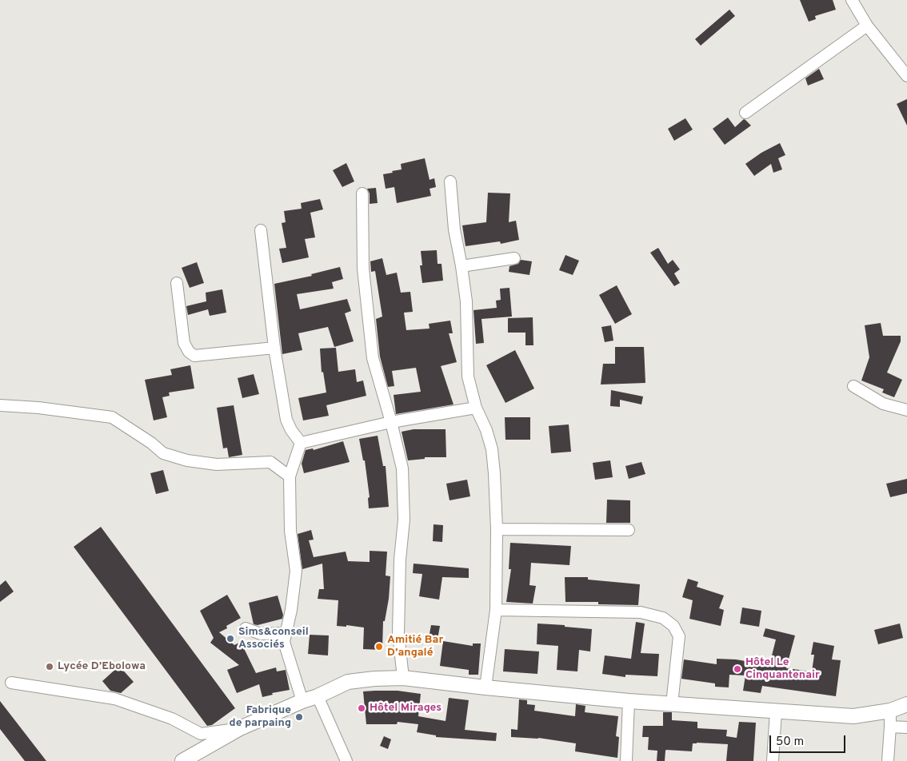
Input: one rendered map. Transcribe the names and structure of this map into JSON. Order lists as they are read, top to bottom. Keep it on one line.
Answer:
{"places":["Sims&conseil Associés","Amitié Bar D’angalé","Lycée D’Ebolowa","Hôtel Le Cinquantenair","Hôtel Mirages","Fabrique de parpaing"],"scale_bar":"50 m"}
